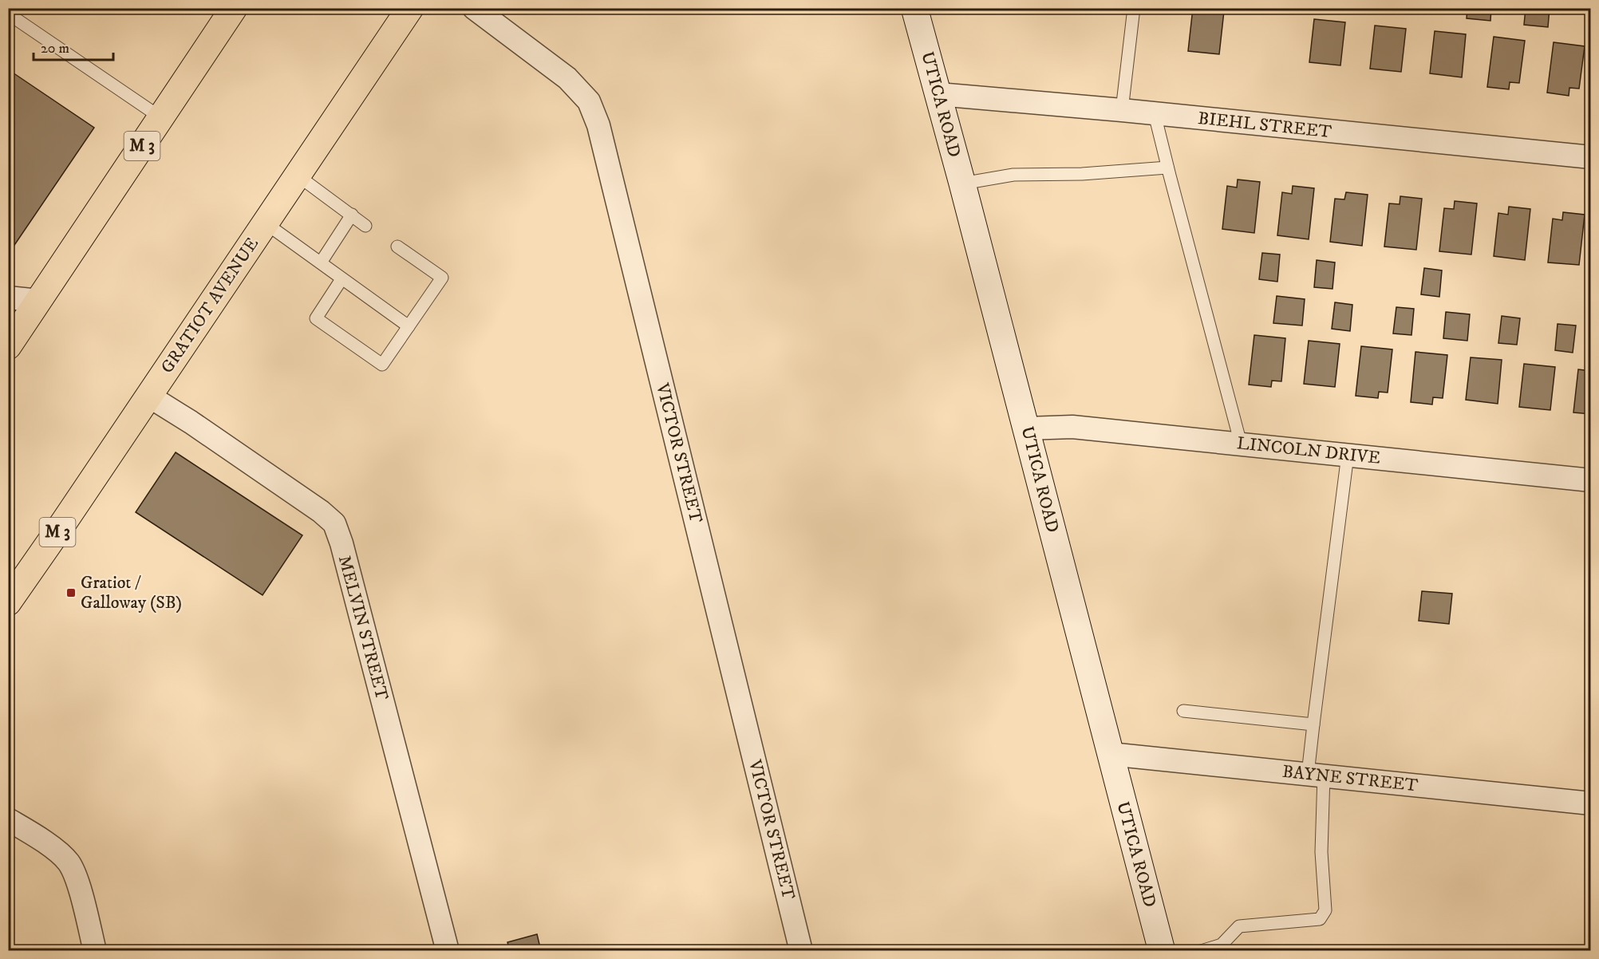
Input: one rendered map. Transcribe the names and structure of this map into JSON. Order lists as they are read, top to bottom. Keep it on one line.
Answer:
{"streets":{"main road":["UTICA ROAD","M 3","GRATIOT AVENUE"],"street":["BIEHL STREET","LINCOLN DRIVE","VICTOR STREET","MELVIN STREET","BAYNE STREET"]},"crossings":[["UTICA ROAD","BIEHL STREET"],["UTICA ROAD","LINCOLN DRIVE"],["UTICA ROAD","BAYNE STREET"],["GRATIOT AVENUE","MELVIN STREET"]],"places":{"transit":["Gratiot / Galloway (SB)"]},"scale_bar":"20 m"}
